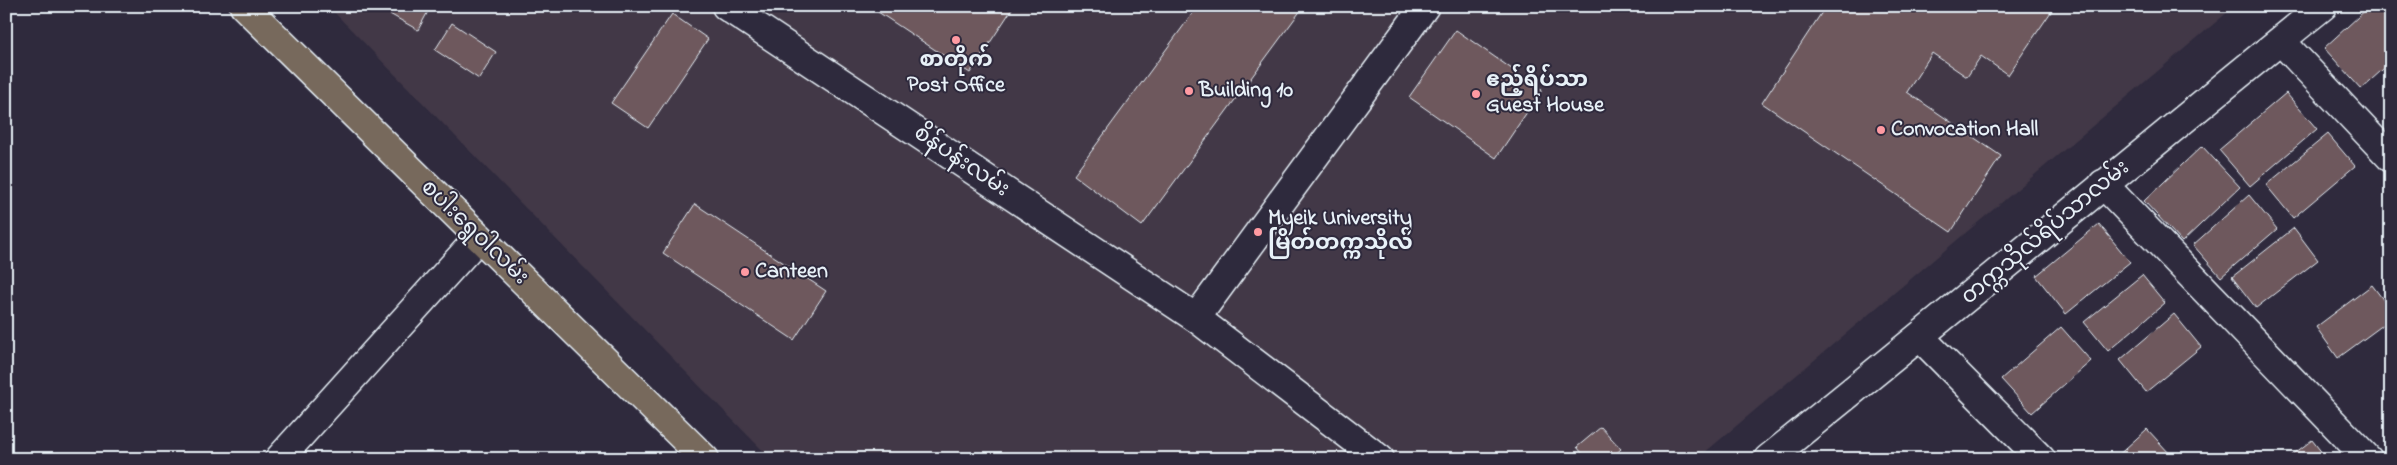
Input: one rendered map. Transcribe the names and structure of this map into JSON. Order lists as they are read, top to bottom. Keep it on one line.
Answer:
{"streets":{"main road":["စပါးရွေဝါလမ်း"],"street":["စိန်ပန်းလမ်း","တက္ကသိုလ်ရိပ်သာလမ်း"]},"places":["စာတိုက် Post Office","Building 10","ဧည့်ရိပ်သာ Guest House","Convocation Hall","Myeik University မြိတ်တက္ကသိုလ်","Canteen"]}
